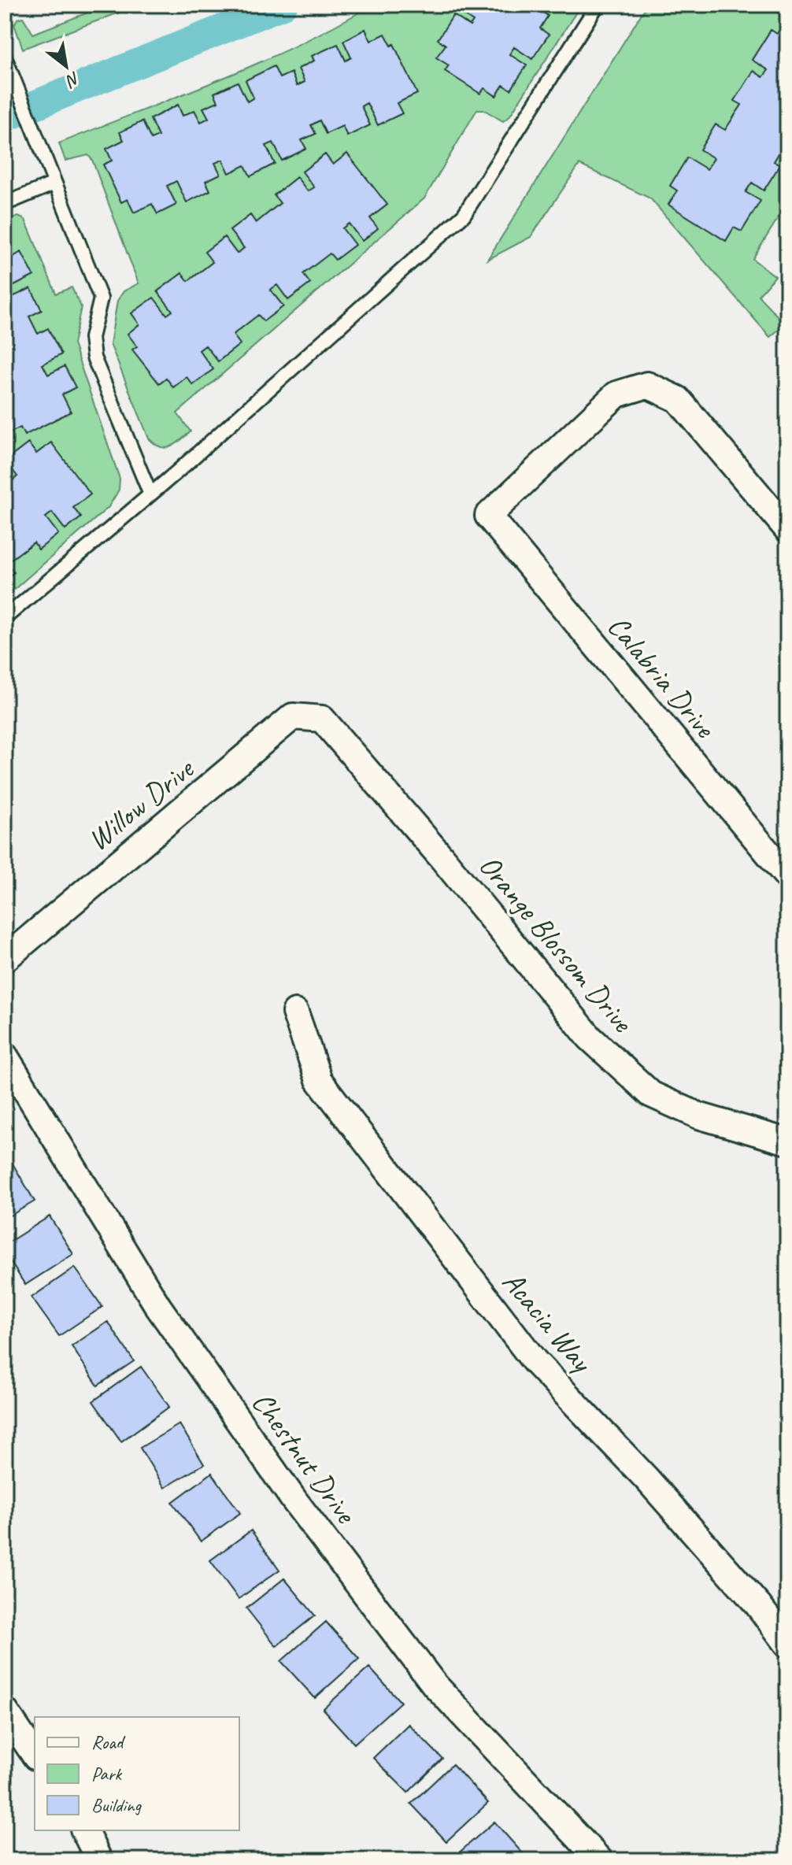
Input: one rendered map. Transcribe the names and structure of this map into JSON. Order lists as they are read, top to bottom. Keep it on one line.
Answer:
{"streets":{"street":["Calabria Drive","Willow Drive","Orange Blossom Drive","Acacia Way","Chestnut Drive"]},"crossings":[["Willow Drive","Orange Blossom Drive"]],"legend":["Road","Park","Building"],"north":"bottom right"}
